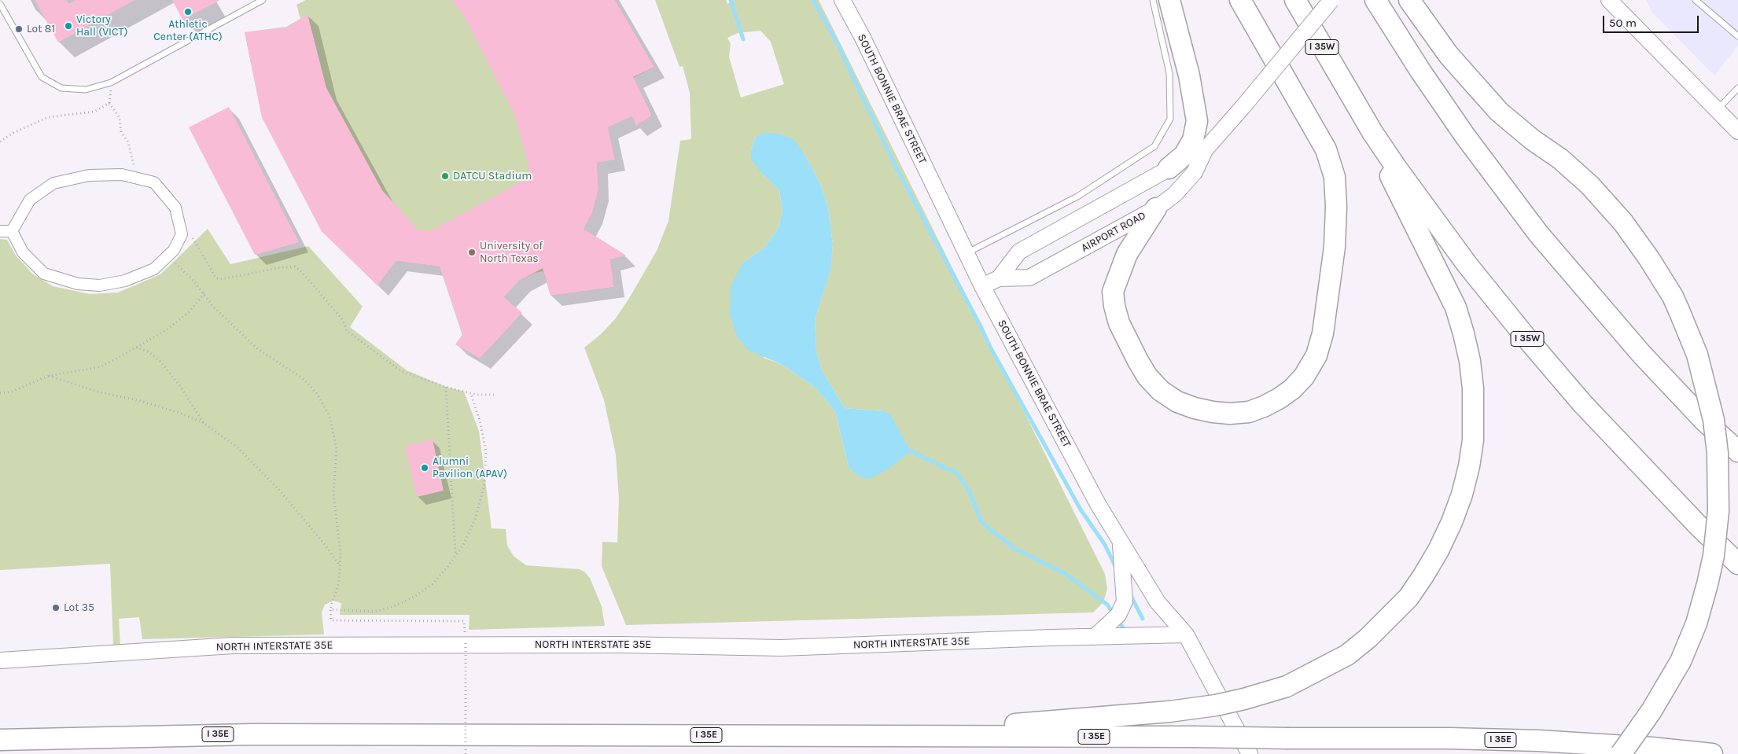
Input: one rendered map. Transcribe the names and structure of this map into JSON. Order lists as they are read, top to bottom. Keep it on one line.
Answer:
{"streets":{"highway":["I 35W","I 35E"],"main road":["SOUTH BONNIE BRAE STREET","AIRPORT ROAD","NORTH INTERSTATE 35E"]},"crossings":[["SOUTH BONNIE BRAE STREET","AIRPORT ROAD"],["SOUTH BONNIE BRAE STREET","NORTH INTERSTATE 35E"]],"places":["Athletic Center (ATHC)","Victory Hall (VICT)","Lot 81","DATCU Stadium","University of North Texas","Alumni Pavilion (APAV)","Lot 35"],"scale_bar":"50 m"}
